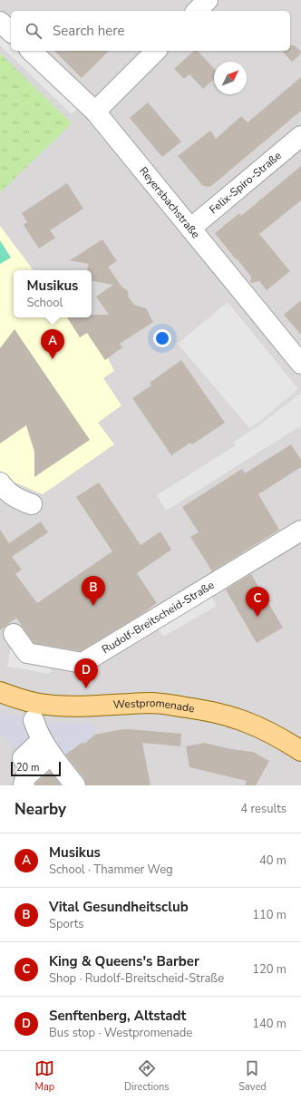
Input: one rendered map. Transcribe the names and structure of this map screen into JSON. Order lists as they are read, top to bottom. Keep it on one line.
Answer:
{"streets":{"main road":["Westpromenade"],"street":["Felix-Spiro-Straße","Reyersbachstraße","Rudolf-Breitscheid-Straße"]},"crossings":[["Felix-Spiro-Straße","Reyersbachstraße"]],"scale_bar":"20 m","north":"top right","page":{"search":"Search here","popup":["Musikus","School"],"pins":["A","B","C","D"],"scale":"20 m","heading":["Nearby","4 results"],"list":[{"mark":"A","name":"Musikus","note":"School · Thammer Weg","value":"40 m"},{"mark":"B","name":"Vital Gesundheitsclub","note":"Sports","value":"110 m"},{"mark":"C","name":"King & Queens's Barber","note":"Shop · Rudolf-Breitscheid-Straße","value":"120 m"},{"mark":"D","name":"Senftenberg, Altstadt","note":"Bus stop · Westpromenade","value":"140 m"}],"nav":["Map","Directions","Saved"]}}
